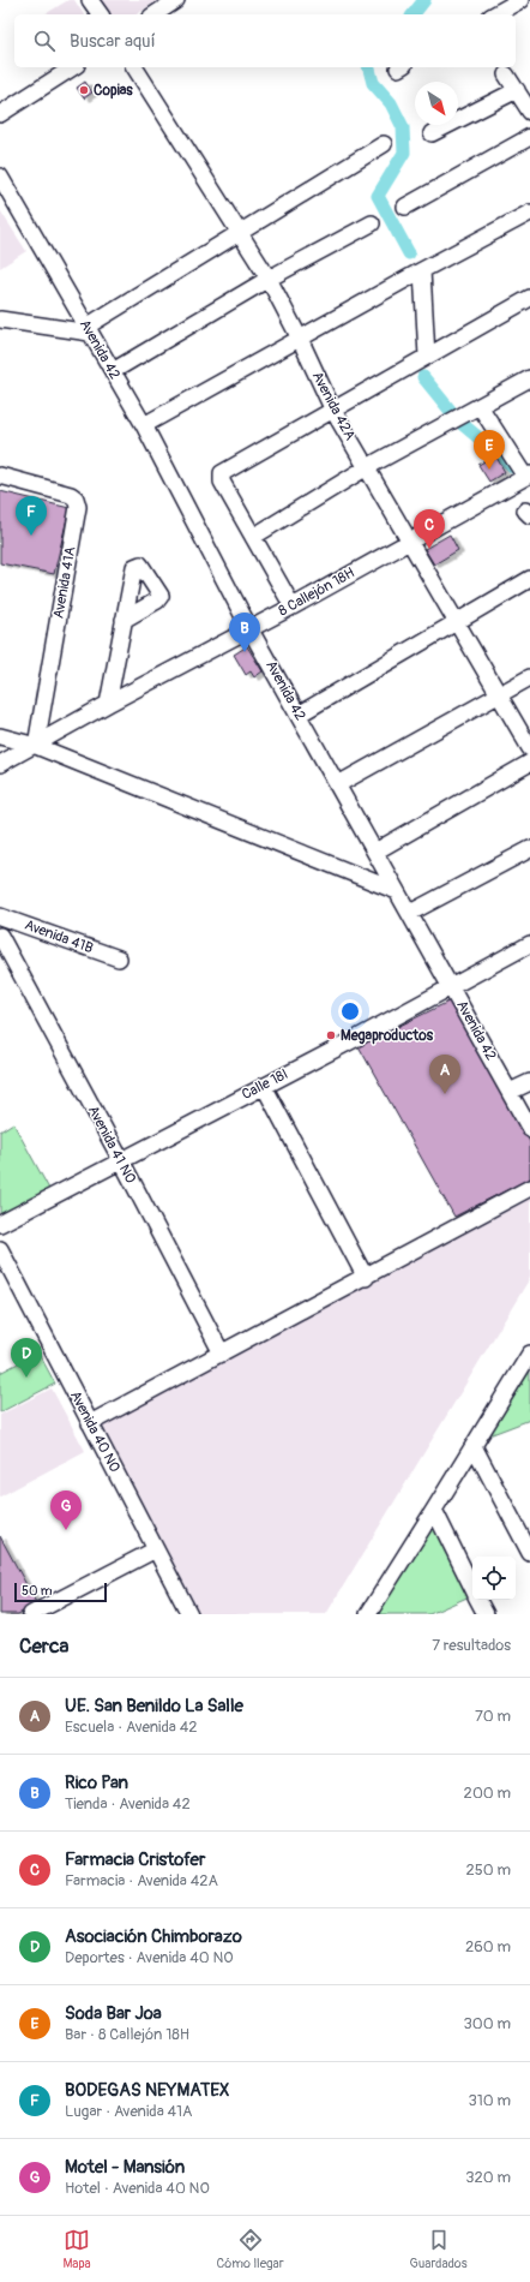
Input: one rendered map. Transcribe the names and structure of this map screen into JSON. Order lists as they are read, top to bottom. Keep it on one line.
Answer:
{"streets":{"street":["Avenida 42","Avenida 42A","Avenida 41A","8 Callejón 18H","Avenida 41B","Calle 18I","Avenida 41 NO","Avenida 40 NO"]},"crossings":[["Avenida 42","8 Callejón 18H"],["Avenida 42","Calle 18I"],["Avenida 42A","8 Callejón 18H"],["Avenida 41A","8 Callejón 18H"],["Calle 18I","Avenida 41 NO"]],"places":["Copias","Megaproductos"],"scale_bar":"50 m","north":"bottom right","page":{"search":"Buscar aquí","pins":["E","F","C","B","A","D","G"],"scale":"50 m","heading":["Cerca","7 resultados"],"list":[{"mark":"A","name":"UE. San Benildo La Salle","note":"Escuela · Avenida 42","value":"70 m"},{"mark":"B","name":"Rico Pan","note":"Tienda · Avenida 42","value":"200 m"},{"mark":"C","name":"Farmacia Cristofer","note":"Farmacia · Avenida 42A","value":"250 m"},{"mark":"D","name":"Asociación Chimborazo","note":"Deportes · Avenida 40 NO","value":"260 m"},{"mark":"E","name":"Soda Bar Joa","note":"Bar · 8 Callejón 18H","value":"300 m"},{"mark":"F","name":"BODEGAS NEYMATEX","note":"Lugar · Avenida 41A","value":"310 m"},{"mark":"G","name":"Motel - Mansión","note":"Hotel · Avenida 40 NO","value":"320 m"}],"nav":["Mapa","Cómo llegar","Guardados"]}}
